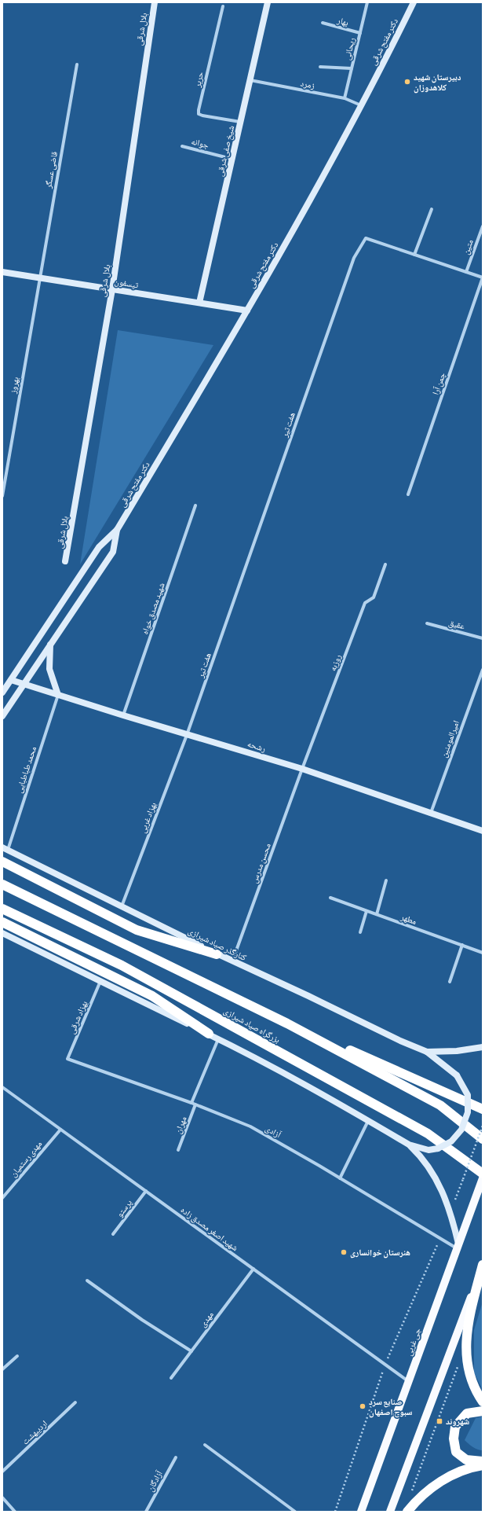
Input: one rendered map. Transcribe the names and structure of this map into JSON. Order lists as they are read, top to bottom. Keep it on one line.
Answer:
{"streets":{"highway":["بزرگراه صیاد شیرازی"],"main road":["جی غربی"],"street":["بهار","بلال شرقی","دکتر مفتح شرقی","ریحانی","حریر","زمرد","جوانه","شیخ صفی شرقی","قاضی عسگر","متین","تیسفون","چمن آرا","بهروز","هفت تیر","شهید مصدق خواه","عقیق","روزبه","امیرالمومنین","رشحه","محمد طباطبایی","بهزاد غربی","محسن مدرس","مطهر","کنارگذر صیاد شیرازی","بهزاد شرقی","مهران","آزادی","مهدی رستمیان","پرستو","شهید اصغر مصدق زاده","مهدی","اردیبهشت","آزادگان"]},"crossings":[["بهار","ریحانی"],["بلال شرقی","تیسفون"],["دکتر مفتح شرقی","زمرد"],["دکتر مفتح شرقی","تیسفون"],["دکتر مفتح شرقی","رشحه"],["ریحانی","زمرد"],["حریر","شیخ صفی شرقی"],["زمرد","شیخ صفی شرقی"],["جوانه","شیخ صفی شرقی"],["شیخ صفی شرقی","تیسفون"],["قاضی عسگر","تیسفون"],["قاضی عسگر","بهروز"],["متین","هفت تیر"],["تیسفون","بهروز"],["چمن آرا","هفت تیر"],["هفت تیر","رشحه"],["هفت تیر","بهزاد غربی"],["شهید مصدق خواه","رشحه"],["روزبه","رشحه"],["روزبه","محسن مدرس"],["امیرالمومنین","رشحه"],["رشحه","محمد طباطبایی"],["رشحه","بهزاد غربی"],["رشحه","محسن مدرس"],["محمد طباطبایی","کنارگذر صیاد شیرازی"],["بهزاد غربی","کنارگذر صیاد شیرازی"],["محسن مدرس","کنارگذر صیاد شیرازی"],["بهزاد شرقی","آزادی"],["مهران","آزادی"],["آزادی","جی غربی"],["مهدی رستمیان","شهید اصغر مصدق زاده"],["پرستو","شهید اصغر مصدق زاده"],["شهید اصغر مصدق زاده","مهدی"],["شهید اصغر مصدق زاده","جی غربی"]],"places":{"other":["دبیرستان شهید کلاهدوزان","هنرستان خوانساری","صنایع سرد سبوح اصفهان"],"transit":["شهروند"]}}
